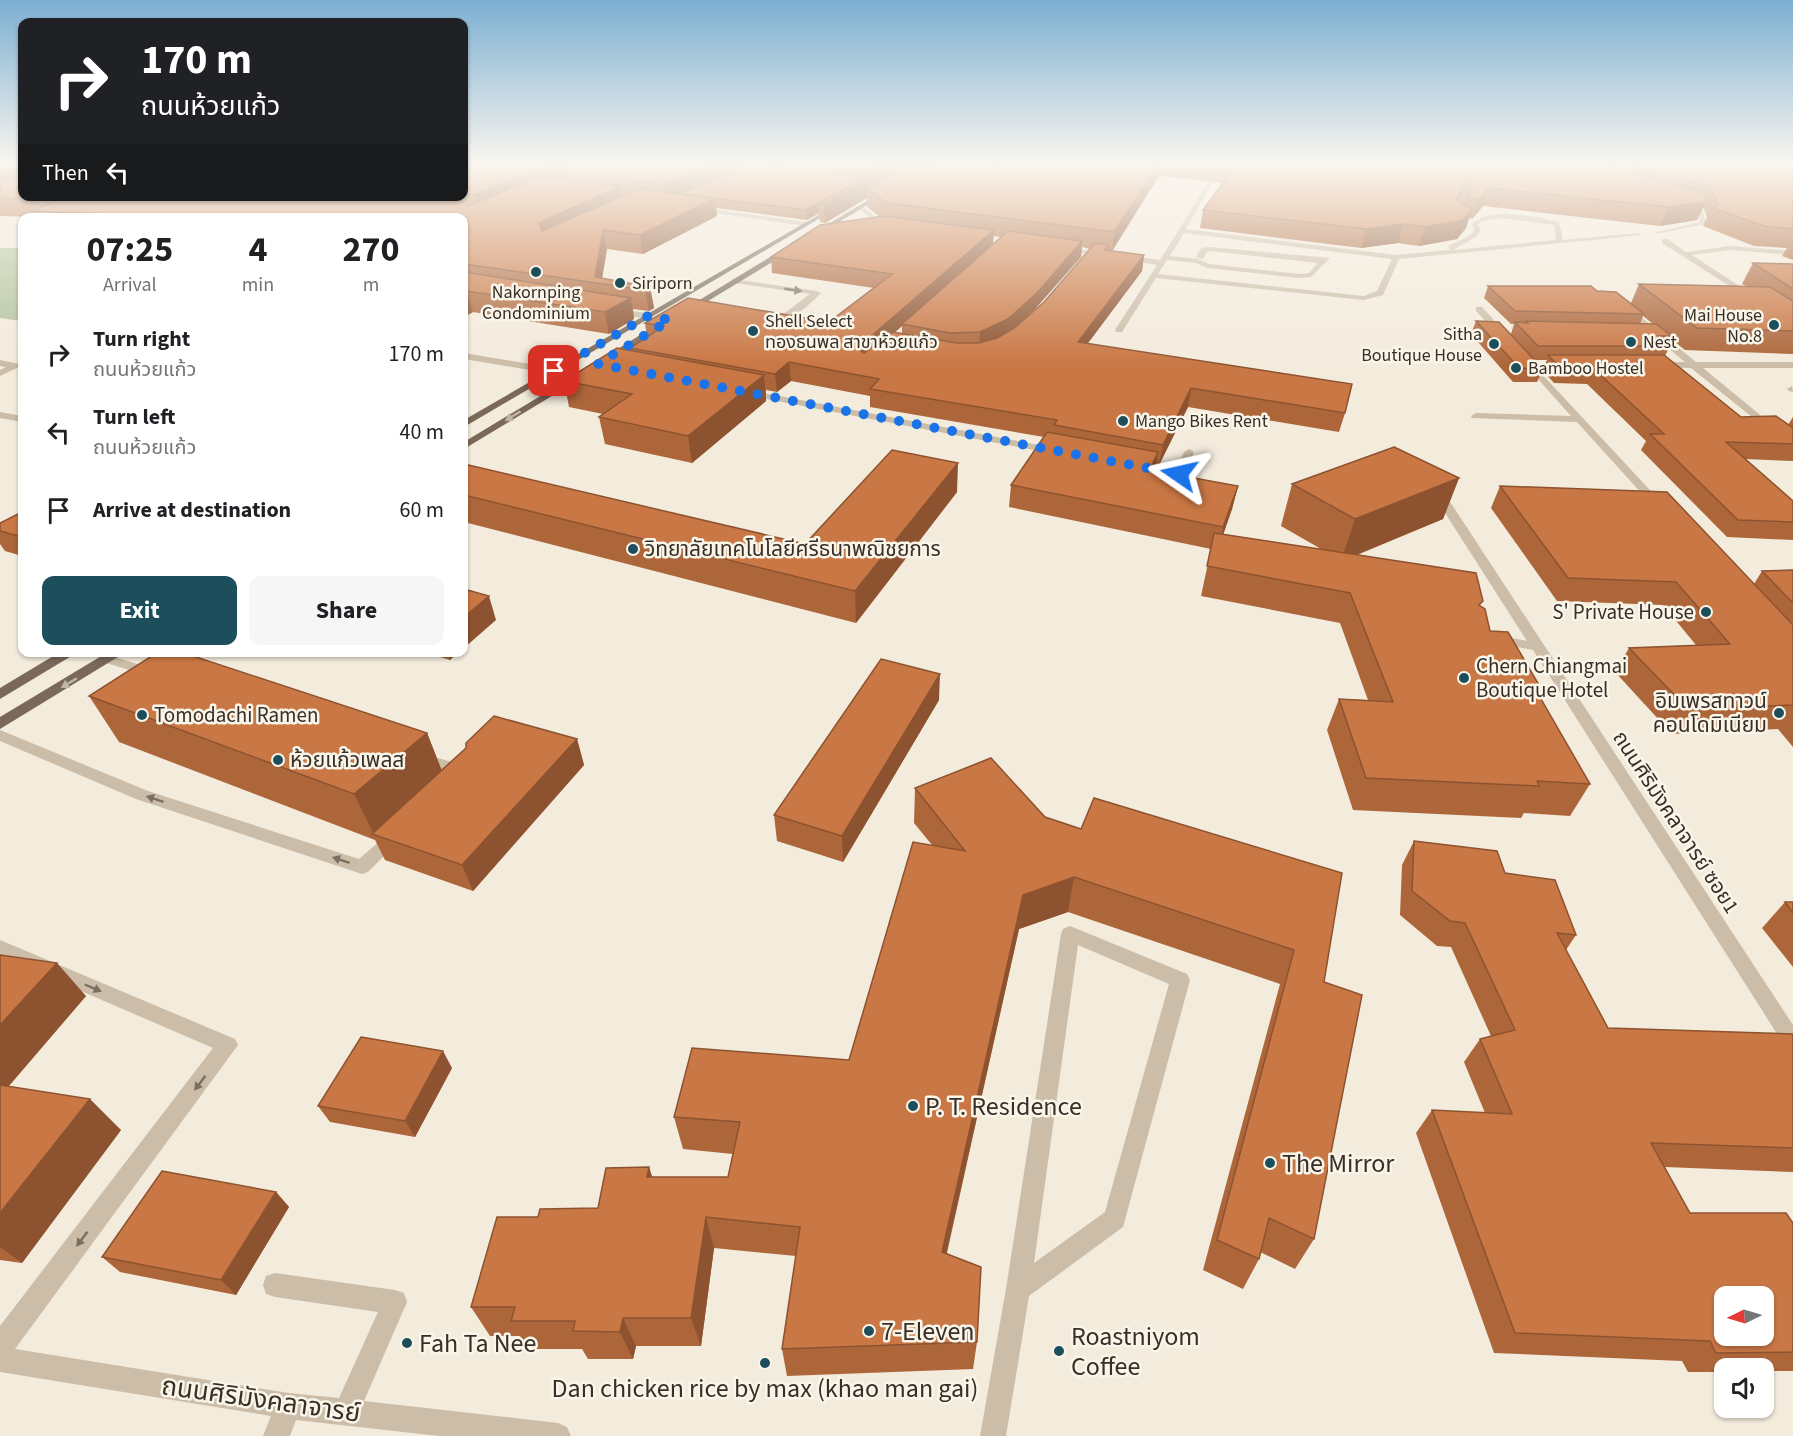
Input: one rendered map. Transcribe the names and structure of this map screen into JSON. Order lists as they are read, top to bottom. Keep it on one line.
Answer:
{"streets":{"street":["ถนนศิริมังคลาจารย์ ซอย1","ถนนศิริมังคลาจารย์"]},"places":["Nakornping Condominium","Siriporn","Mai House No.8","Shell Select ทองธนพล สาขาห้วยแก้ว","Nest","Sitha Boutique House","Bamboo Hostel","Mango Bikes Rent","วิทยาลัยเทคโนโลยีศรีธนาพณิชยการ","S' Private House","Chern Chiangmai Boutique Hotel","อิมเพรสทาวน์ คอนโดมิเนียม","Tomodachi Ramen","ห้วยแก้วเพลส","P. T. Residence","The Mirror","7-Eleven","Fah Ta Nee","Roastniyom Coffee","Dan chicken rice by max (khao man gai)"],"north":"left","page":{"turn":["170 m","ถนนห้วยแก้ว"],"then":"Then","eta":["07:25","Arrival","4","min","270","m"],"list":[{"name":"Turn right","note":"ถนนห้วยแก้ว","value":"170 m"},{"name":"Turn left","note":"ถนนห้วยแก้ว","value":"40 m"},{"name":"Arrive at destination","value":"60 m"}],"buttons":["Exit","Share"]}}
